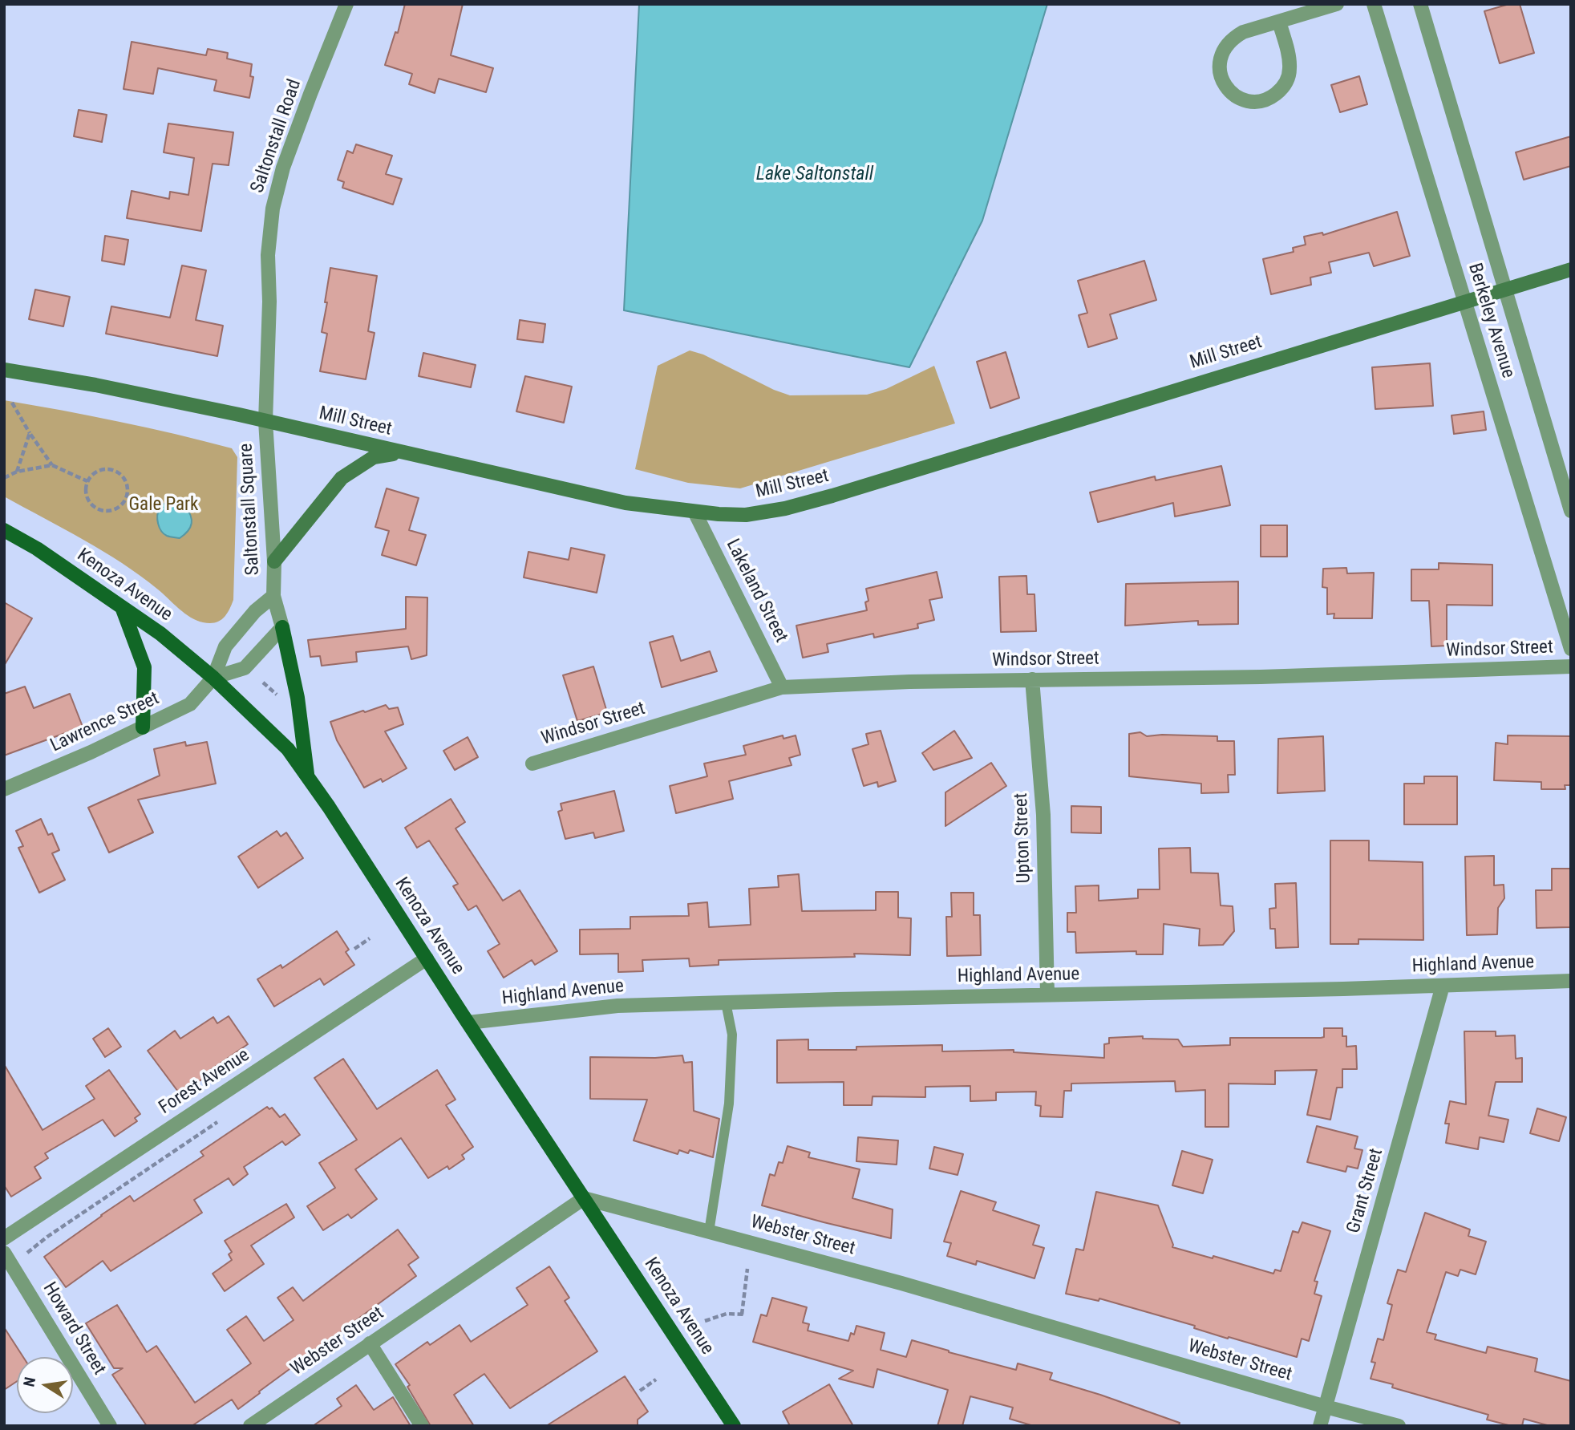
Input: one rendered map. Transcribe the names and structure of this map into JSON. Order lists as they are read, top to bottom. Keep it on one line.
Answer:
{"streets":{"main road":["Mill Street","Kenoza Avenue"],"street":["Saltonstall Road","Berkeley Avenue","Saltonstall Square","Lakeland Street","Windsor Street","Lawrence Street","Upton Street","Highland Avenue","Forest Avenue","Grant Street","Webster Street","Howard Street"]},"crossings":[["Saltonstall Road","Mill Street"],["Saltonstall Road","Saltonstall Square"],["Berkeley Avenue","Mill Street"],["Mill Street","Saltonstall Square"],["Mill Street","Lakeland Street"],["Saltonstall Square","Kenoza Avenue"],["Saltonstall Square","Lawrence Street"],["Kenoza Avenue","Lawrence Street"],["Kenoza Avenue","Highland Avenue"],["Kenoza Avenue","Forest Avenue"],["Kenoza Avenue","Webster Street"],["Lakeland Street","Windsor Street"],["Windsor Street","Upton Street"],["Upton Street","Highland Avenue"],["Highland Avenue","Grant Street"],["Grant Street","Webster Street"]],"water":["Lake Saltonstall"],"parks":["Gale Park"],"north":"left"}
